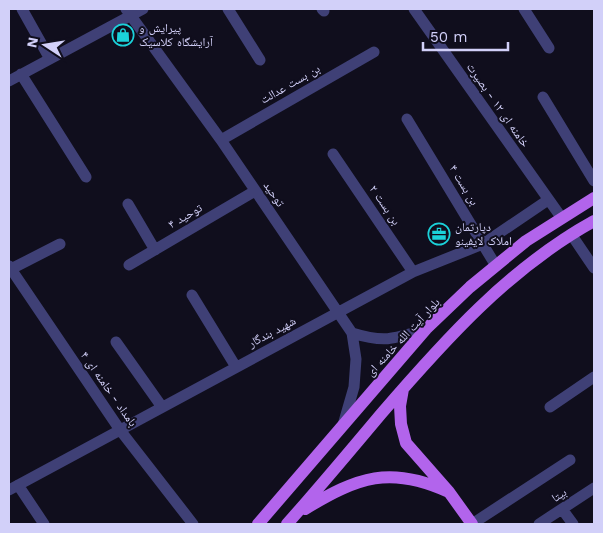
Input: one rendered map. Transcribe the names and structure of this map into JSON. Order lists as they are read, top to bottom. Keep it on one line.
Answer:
{"streets":{"main road":["بلوار آیت الله خامنه ای"],"street":["بن بست عدالت","خامنه ای ۱۲ - بصیرت","بن بست ۴","توحید","بن بست ۲","توحید ۴","شهید بندگار","بامداد - خامنه ای ۴","بیتا"]},"crossings":[["بن بست عدالت","توحید"],["خامنه ای ۱۲ - بصیرت","شهید بندگار"],["خامنه ای ۱۲ - بصیرت","بلوار آیت الله خامنه ای"],["بن بست ۴","شهید بندگار"],["بن بست ۴","بلوار آیت الله خامنه ای"],["توحید","توحید ۴"],["توحید","شهید بندگار"],["بن بست ۲","شهید بندگار"],["شهید بندگار","بامداد - خامنه ای ۴"]],"places":{"shop":["پیرایش و آرایشگاه کلاسیک"],"office":["دپارتمان املاک لایفینو"]},"scale_bar":"50 m","north":"left"}
